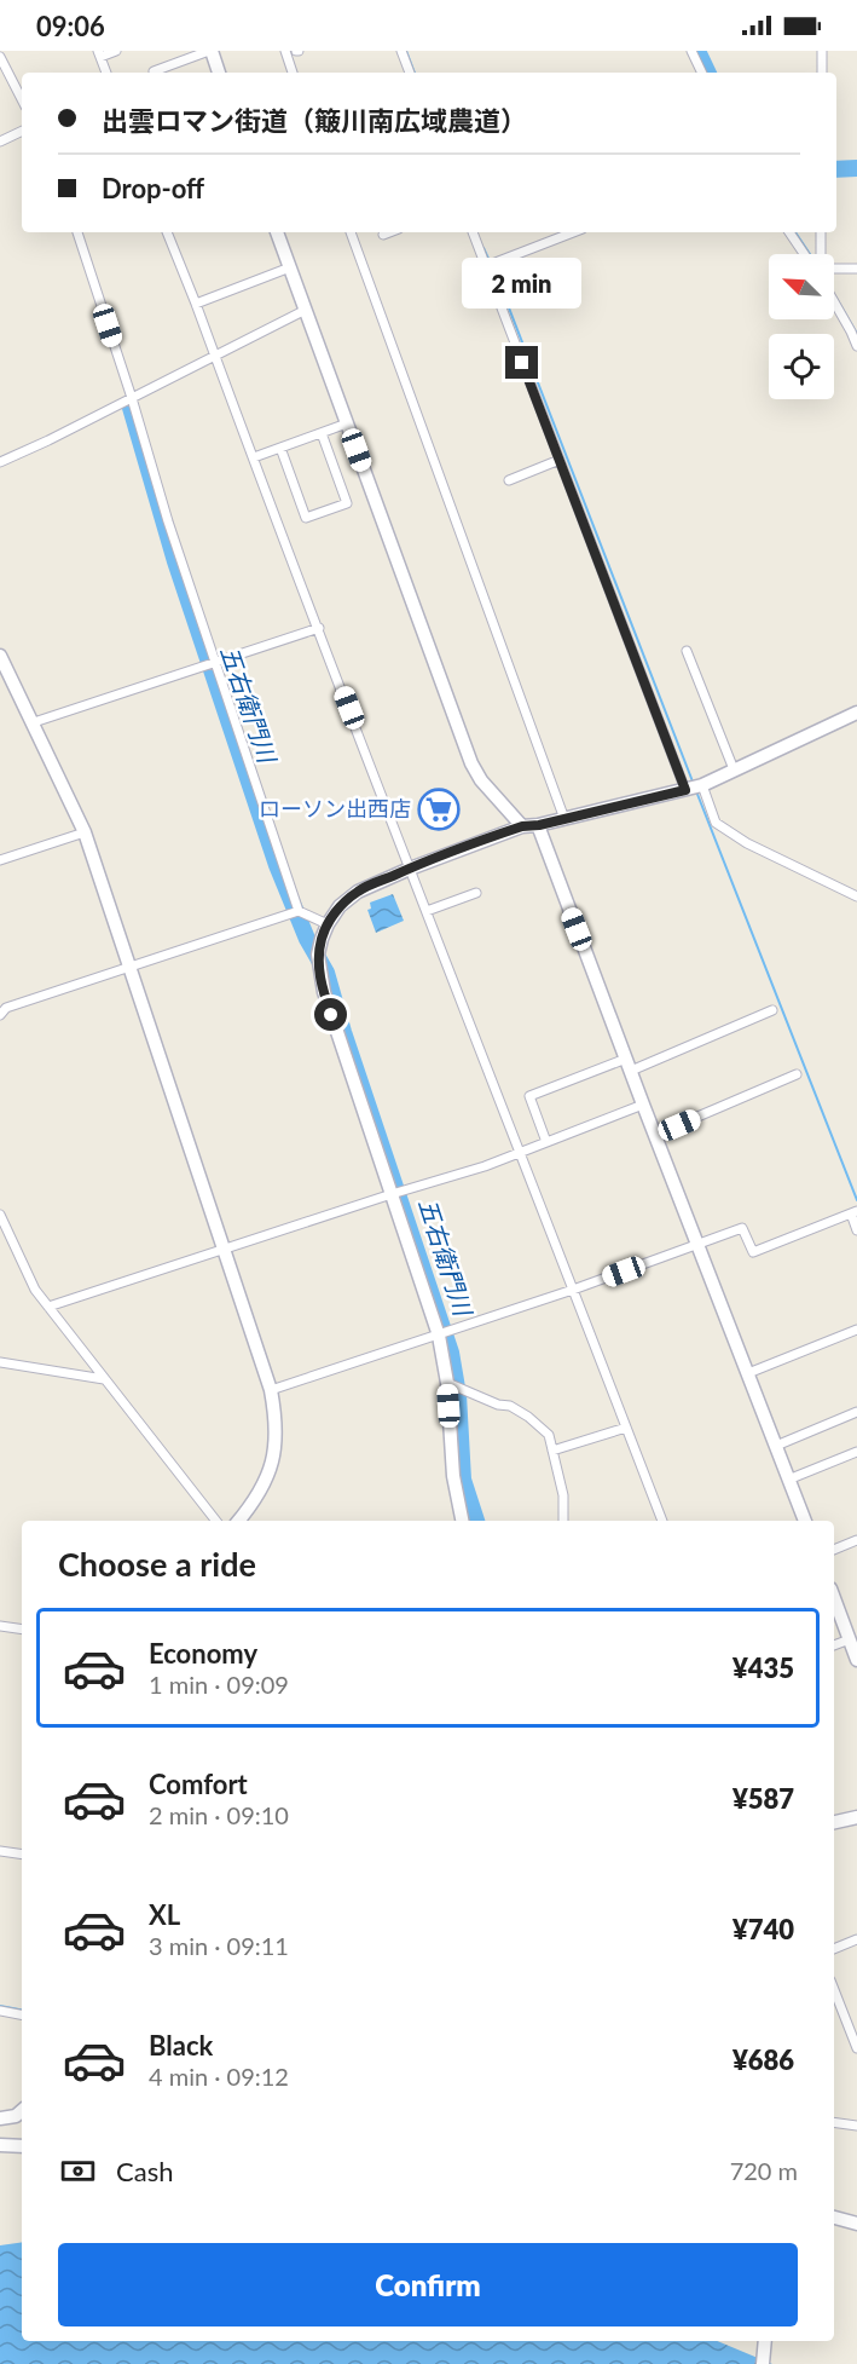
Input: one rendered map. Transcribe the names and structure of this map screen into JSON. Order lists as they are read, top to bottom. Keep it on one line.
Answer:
{"water":["五右衛門川"],"places":{"supermarket":["ローソン出西店"]},"north":"top left","page":{"status":"09:06","banner":["出雲ロマン街道（簸川南広域農道）","Drop-off"],"bubble":"2 min","heading":"Choose a ride","list":[{"name":"Economy","note":"1 min · 09:09","value":"¥435"},{"name":"Comfort","note":"2 min · 09:10","value":"¥587"},{"name":"XL","note":"3 min · 09:11","value":"¥740"},{"name":"Black","note":"4 min · 09:12","value":"¥686"}],"pay":["Cash","720 m"],"buttons":"Confirm"}}
